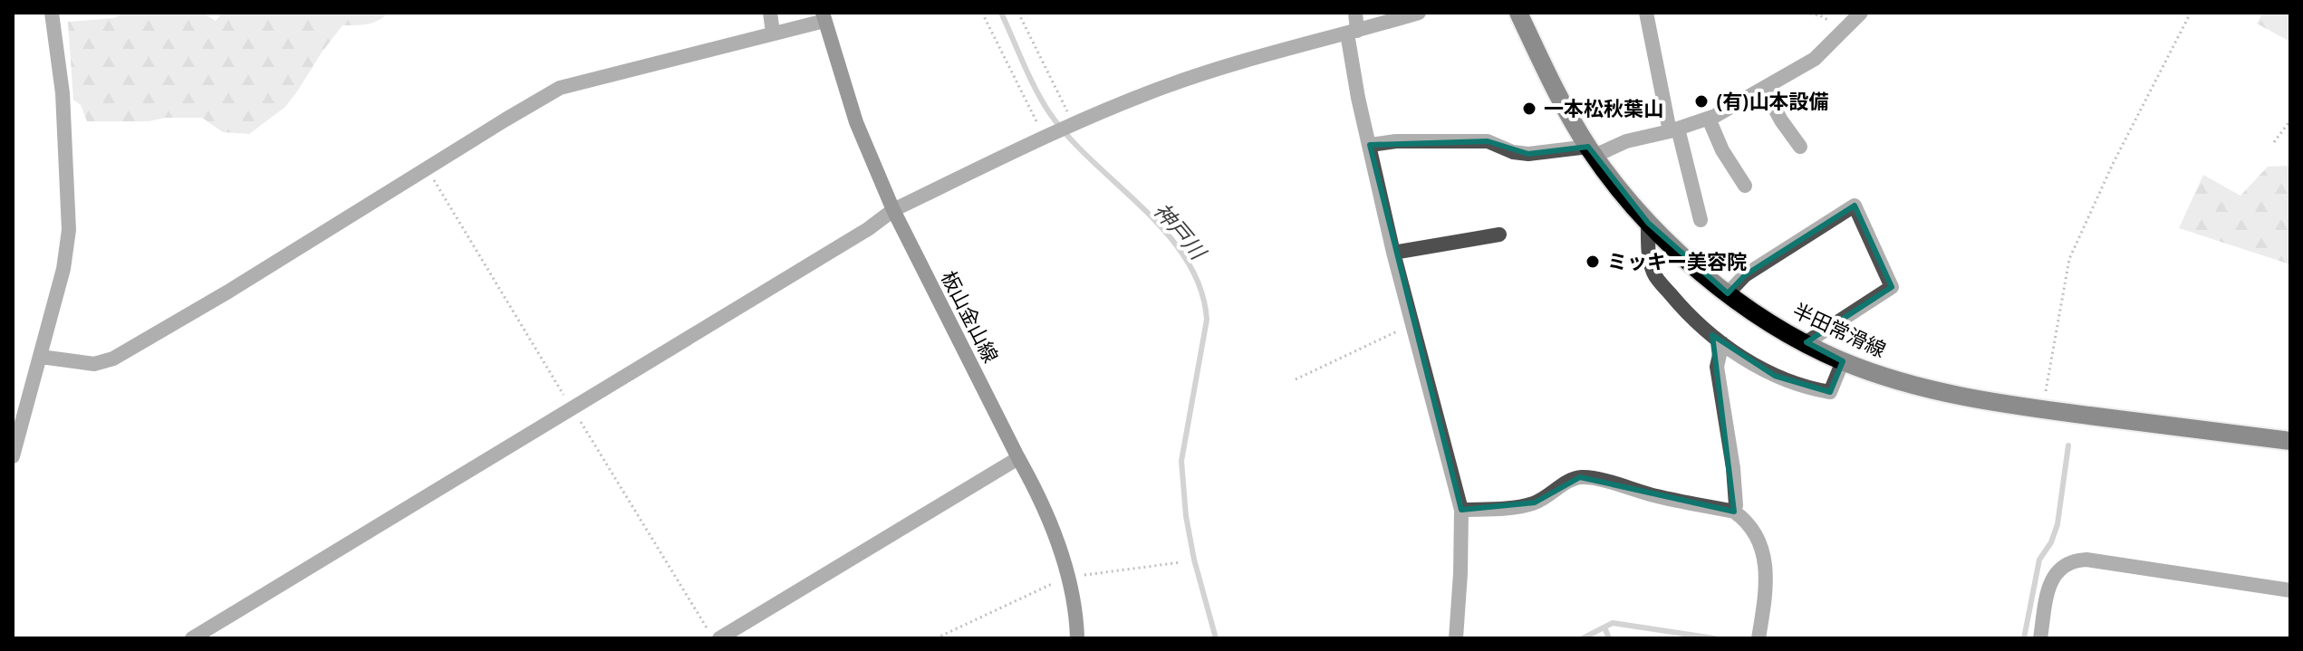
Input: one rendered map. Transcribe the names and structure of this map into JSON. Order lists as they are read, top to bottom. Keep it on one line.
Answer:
{"streets":{"main road":["板山金山線","半田常滑線"]},"water":["神戸川"],"places":["(有)山本設備","一本松秋葉山","ミッキー美容院"]}
